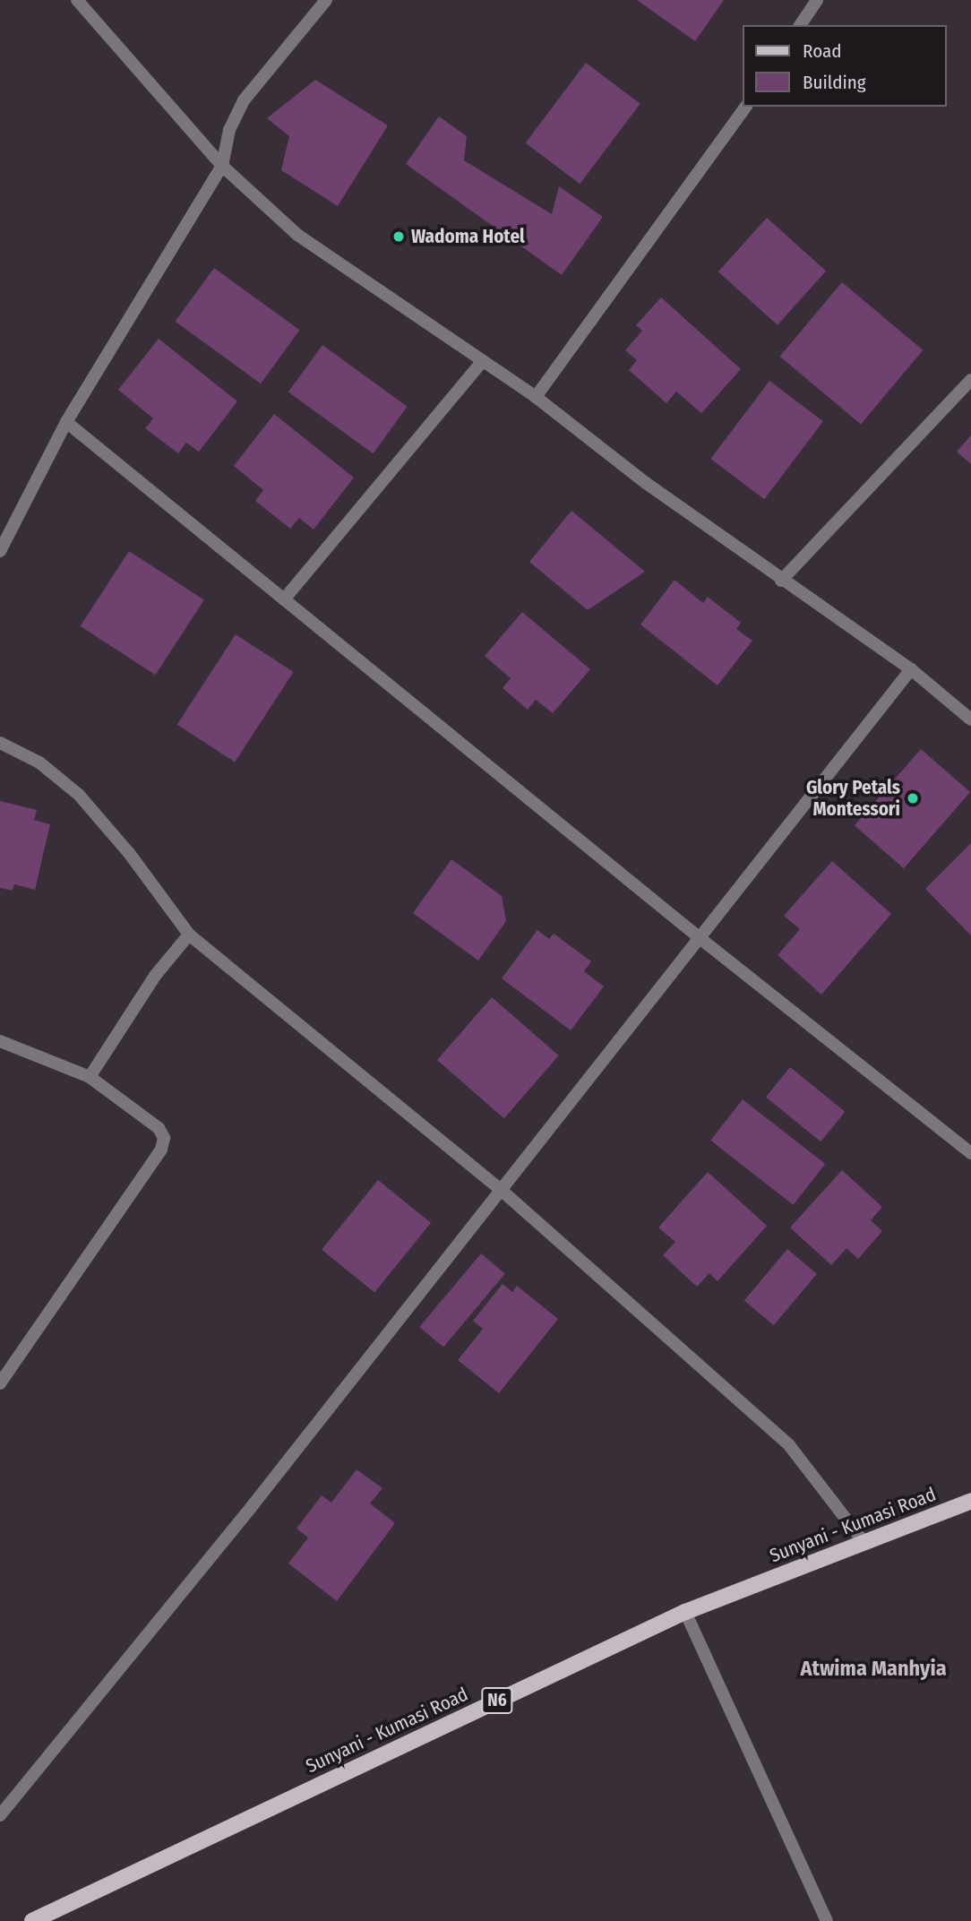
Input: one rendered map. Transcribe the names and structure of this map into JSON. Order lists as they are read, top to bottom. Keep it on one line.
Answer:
{"streets":{"main road":["Sunyani - Kumasi Road","N6"]},"districts":["Atwima Manhyia"],"places":["Wadoma Hotel","Glory Petals Montessori"],"legend":["Road","Building"]}
